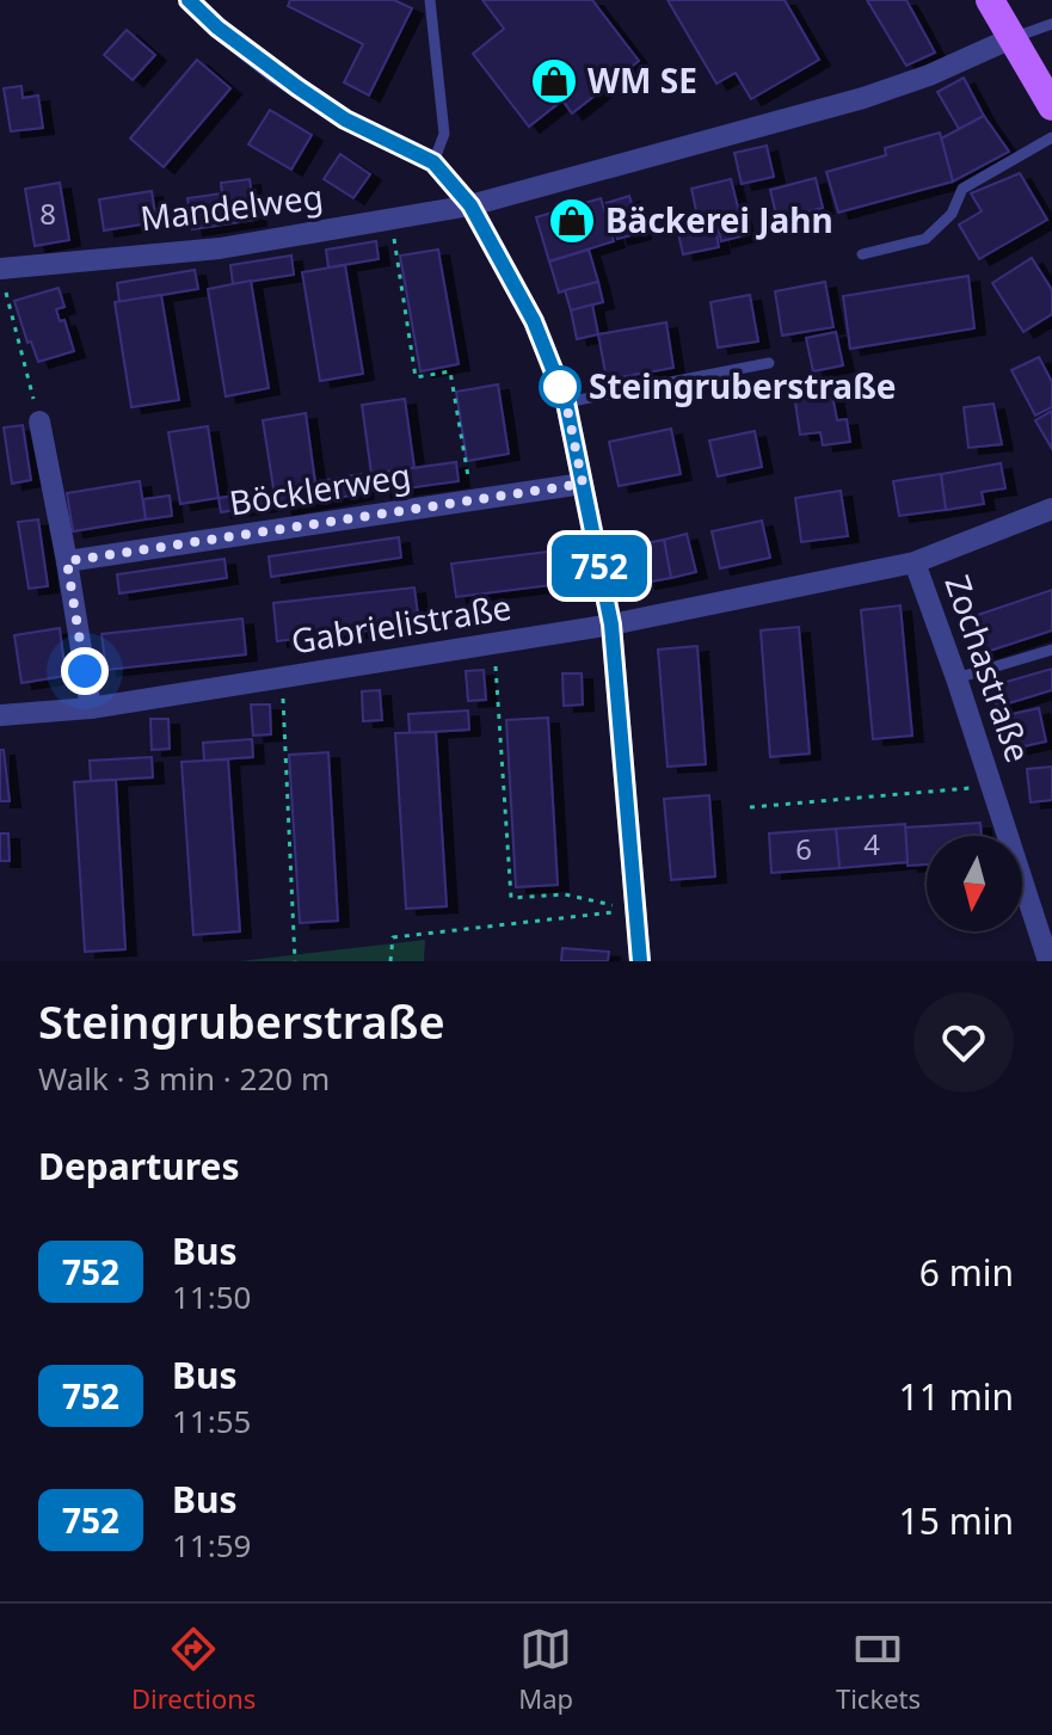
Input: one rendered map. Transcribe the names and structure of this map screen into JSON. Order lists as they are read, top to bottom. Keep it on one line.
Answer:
{"streets":{"street":["Mandelweg","Böcklerweg","Gabrielistraße","Zochastraße"]},"crossings":[["Gabrielistraße","Zochastraße"]],"places":{"shop":["WM SE","Bäckerei Jahn"],"other":["Steingruberstraße"]},"lines":["bus line 752"],"house_numbers":["8","4","6"],"north":"bottom","page":{"on_map":"752","heading":[["Steingruberstraße","Walk · 3 min · 220 m"],"Departures"],"list":[{"mark":"752","name":"Bus","note":"11:50","value":"6 min"},{"mark":"752","name":"Bus","note":"11:55","value":"11 min"},{"mark":"752","name":"Bus","note":"11:59","value":"15 min"}],"tabs":["Directions","Map","Tickets"]}}
